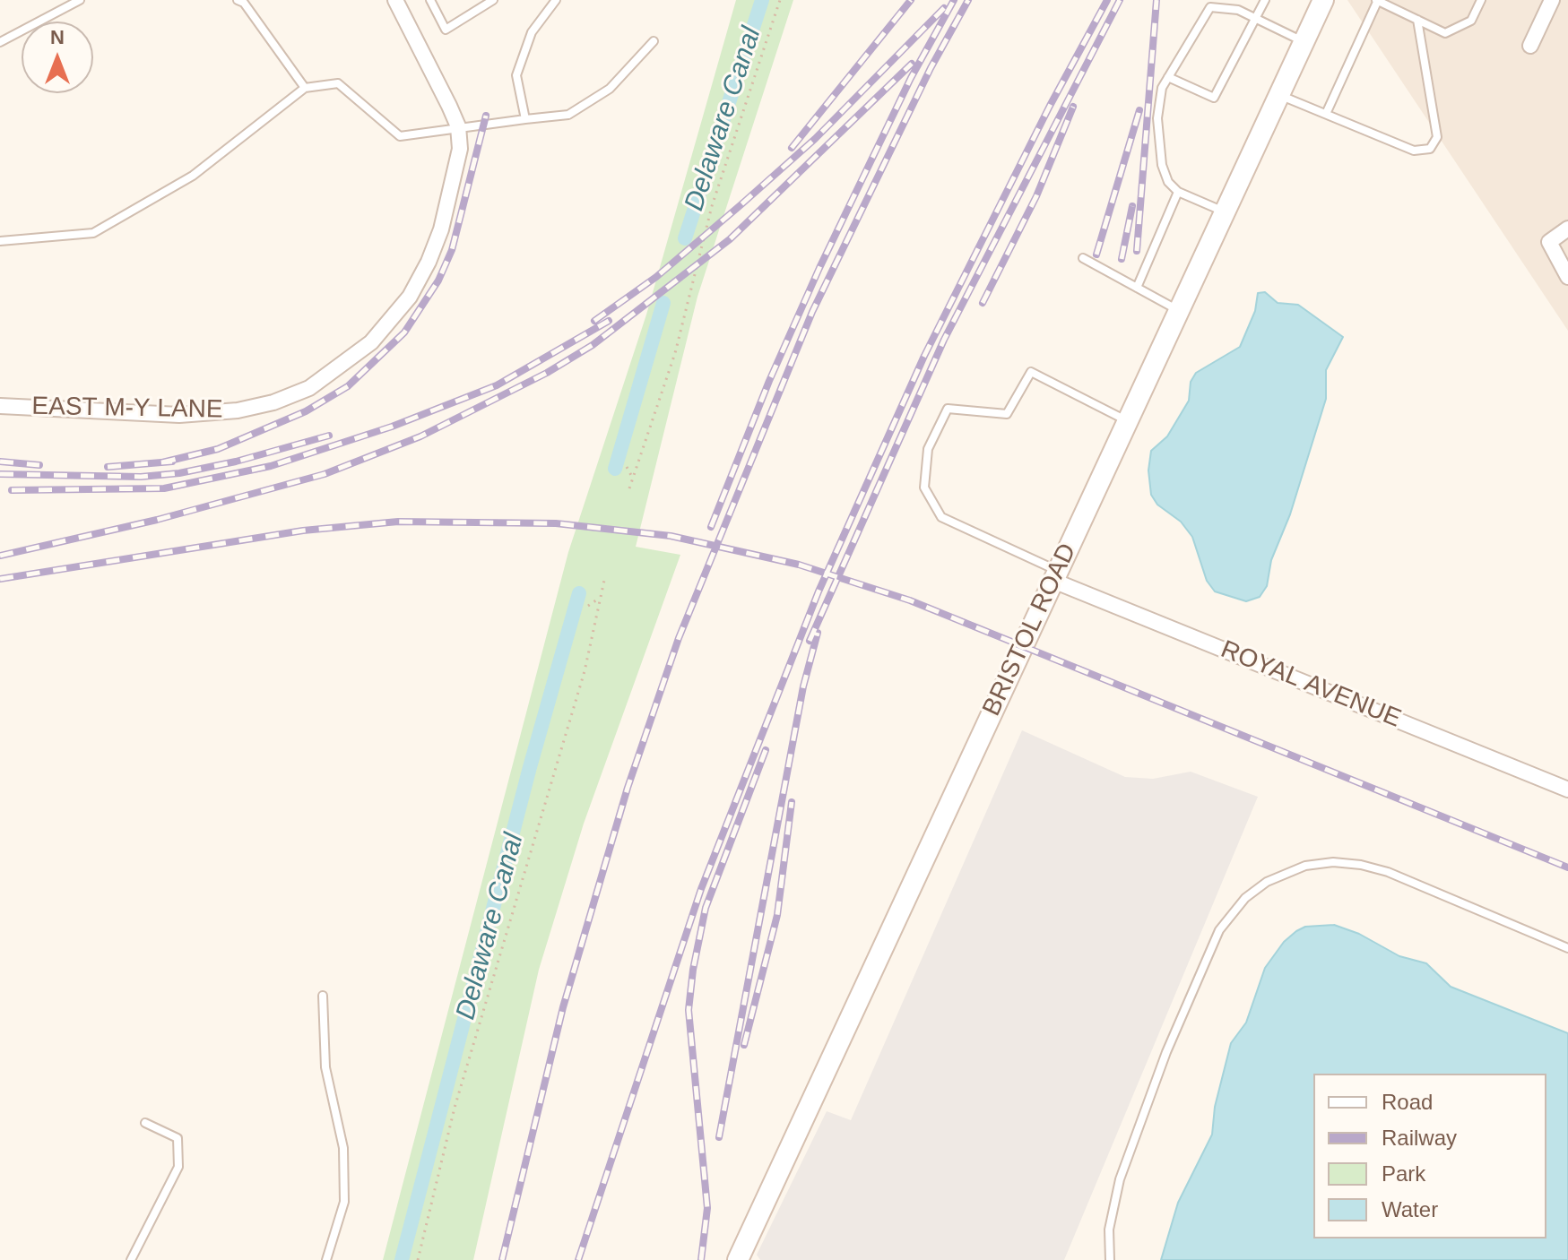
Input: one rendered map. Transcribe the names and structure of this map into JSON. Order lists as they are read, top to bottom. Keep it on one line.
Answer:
{"streets":{"main road":["BRISTOL ROAD"],"street":["EAST M-Y LANE","ROYAL AVENUE"]},"crossings":[["BRISTOL ROAD","ROYAL AVENUE"]],"water":["Delaware Canal"],"legend":["Road","Railway","Park","Water"],"north":"top"}
